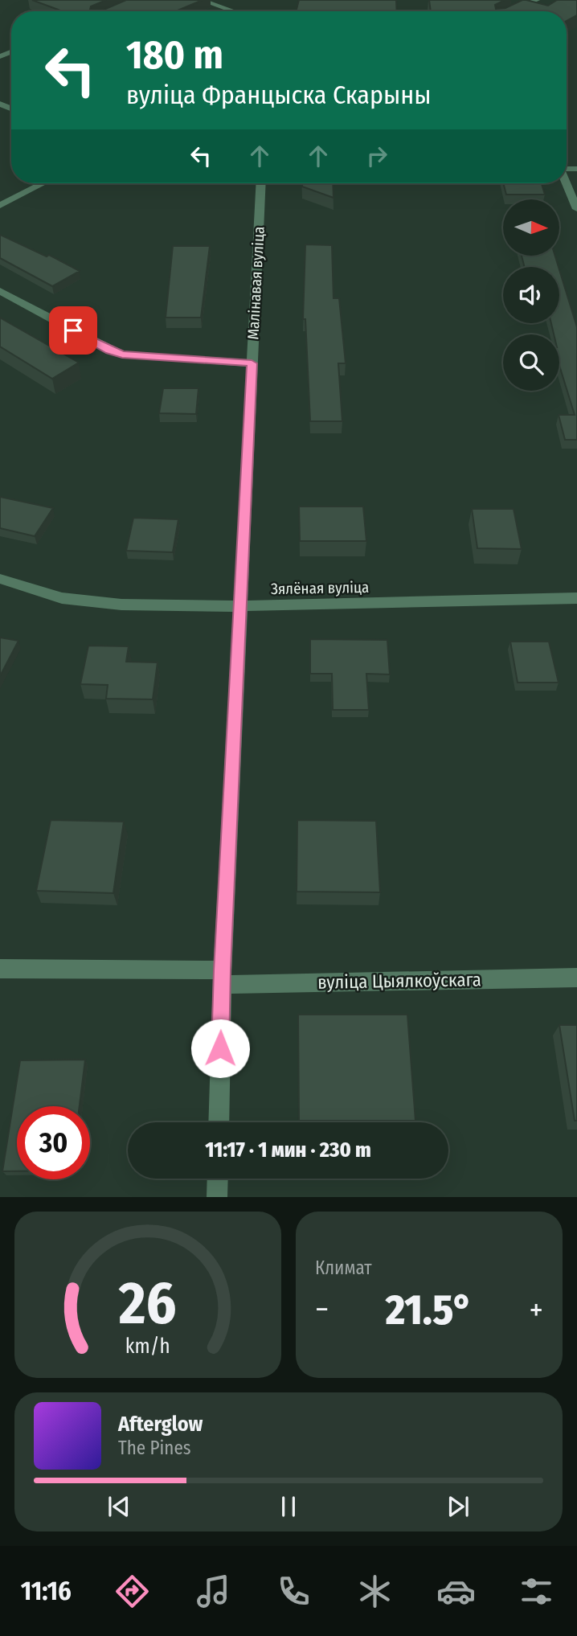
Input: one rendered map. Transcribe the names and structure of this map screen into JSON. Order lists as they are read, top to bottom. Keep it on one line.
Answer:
{"streets":{"street":["Малінавая вуліца","Зялёная вуліца","вуліца Цыялкоўскага"]},"crossings":[["Малінавая вуліца","Зялёная вуліца"],["Малінавая вуліца","вуліца Цыялкоўскага"]],"north":"right","page":{"turn":["180 m","вуліца Францыска Скарыны"],"limit":"30","trip":"11:17 · 1 мин · 230 m","tile":"Климат","heat":["−","21.5°","+"],"song":["Afterglow","The Pines"],"tabs":"11:16","gauge":["26","km/h"]}}
